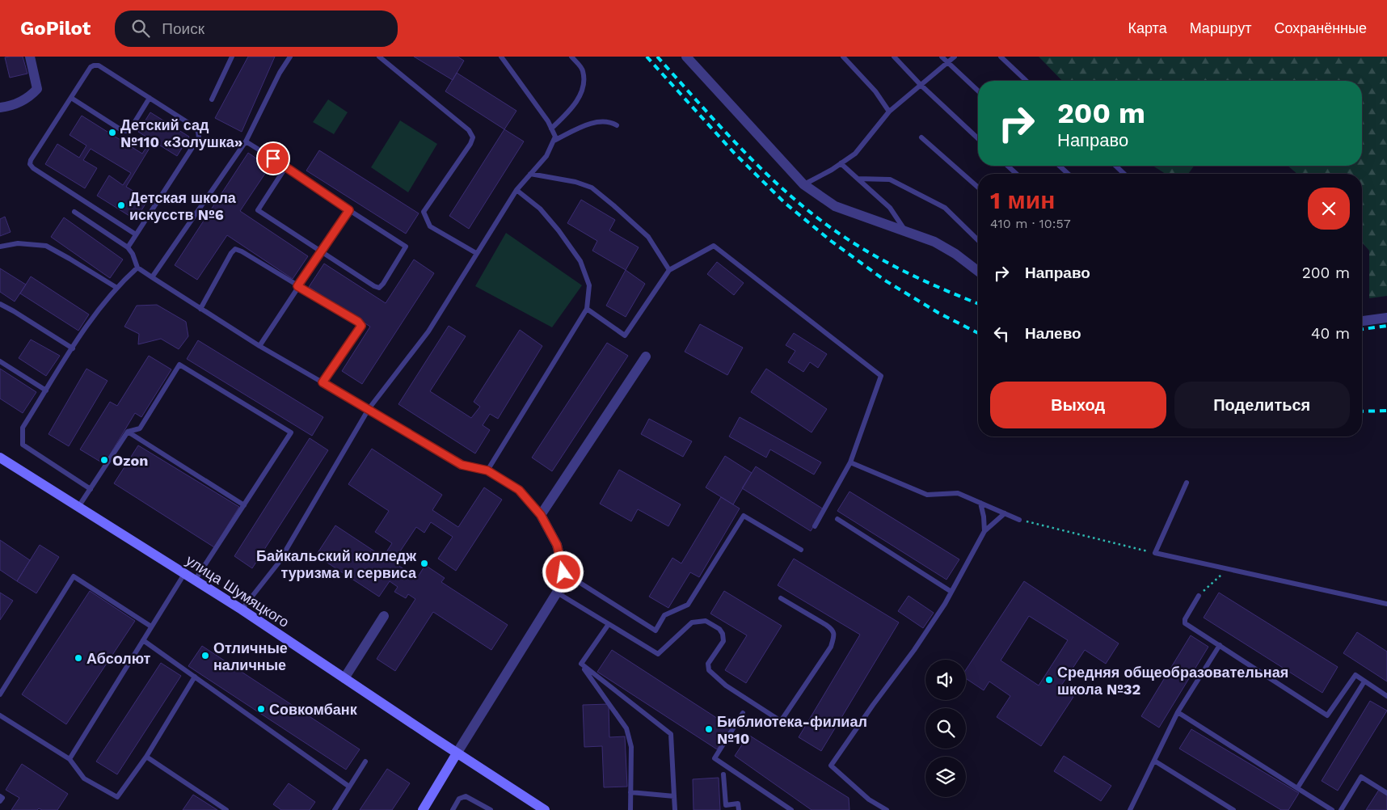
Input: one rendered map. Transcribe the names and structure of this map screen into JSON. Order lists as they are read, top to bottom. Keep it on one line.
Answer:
{"streets":{"main road":["улица Шумяцкого"]},"places":["Детский сад №110 «Золушка»","Детская школа искусств №6","Ozon","Байкальский колледж туризма и сервиса","Отличные наличные","Абсолют","Средняя общеобразовательная школа №32","Совкомбанк","Библиотека-филиал №10"],"page":{"header":"GoPilot","search":"Поиск","nav":["Карта","Маршрут","Сохранённые"],"turn":["200 m","Направо"],"heading":["1 мин","410 m · 10:57"],"list":[{"name":"Направо","value":"200 m"},{"name":"Налево","value":"40 m"}],"buttons":["Выход","Поделиться"]}}
